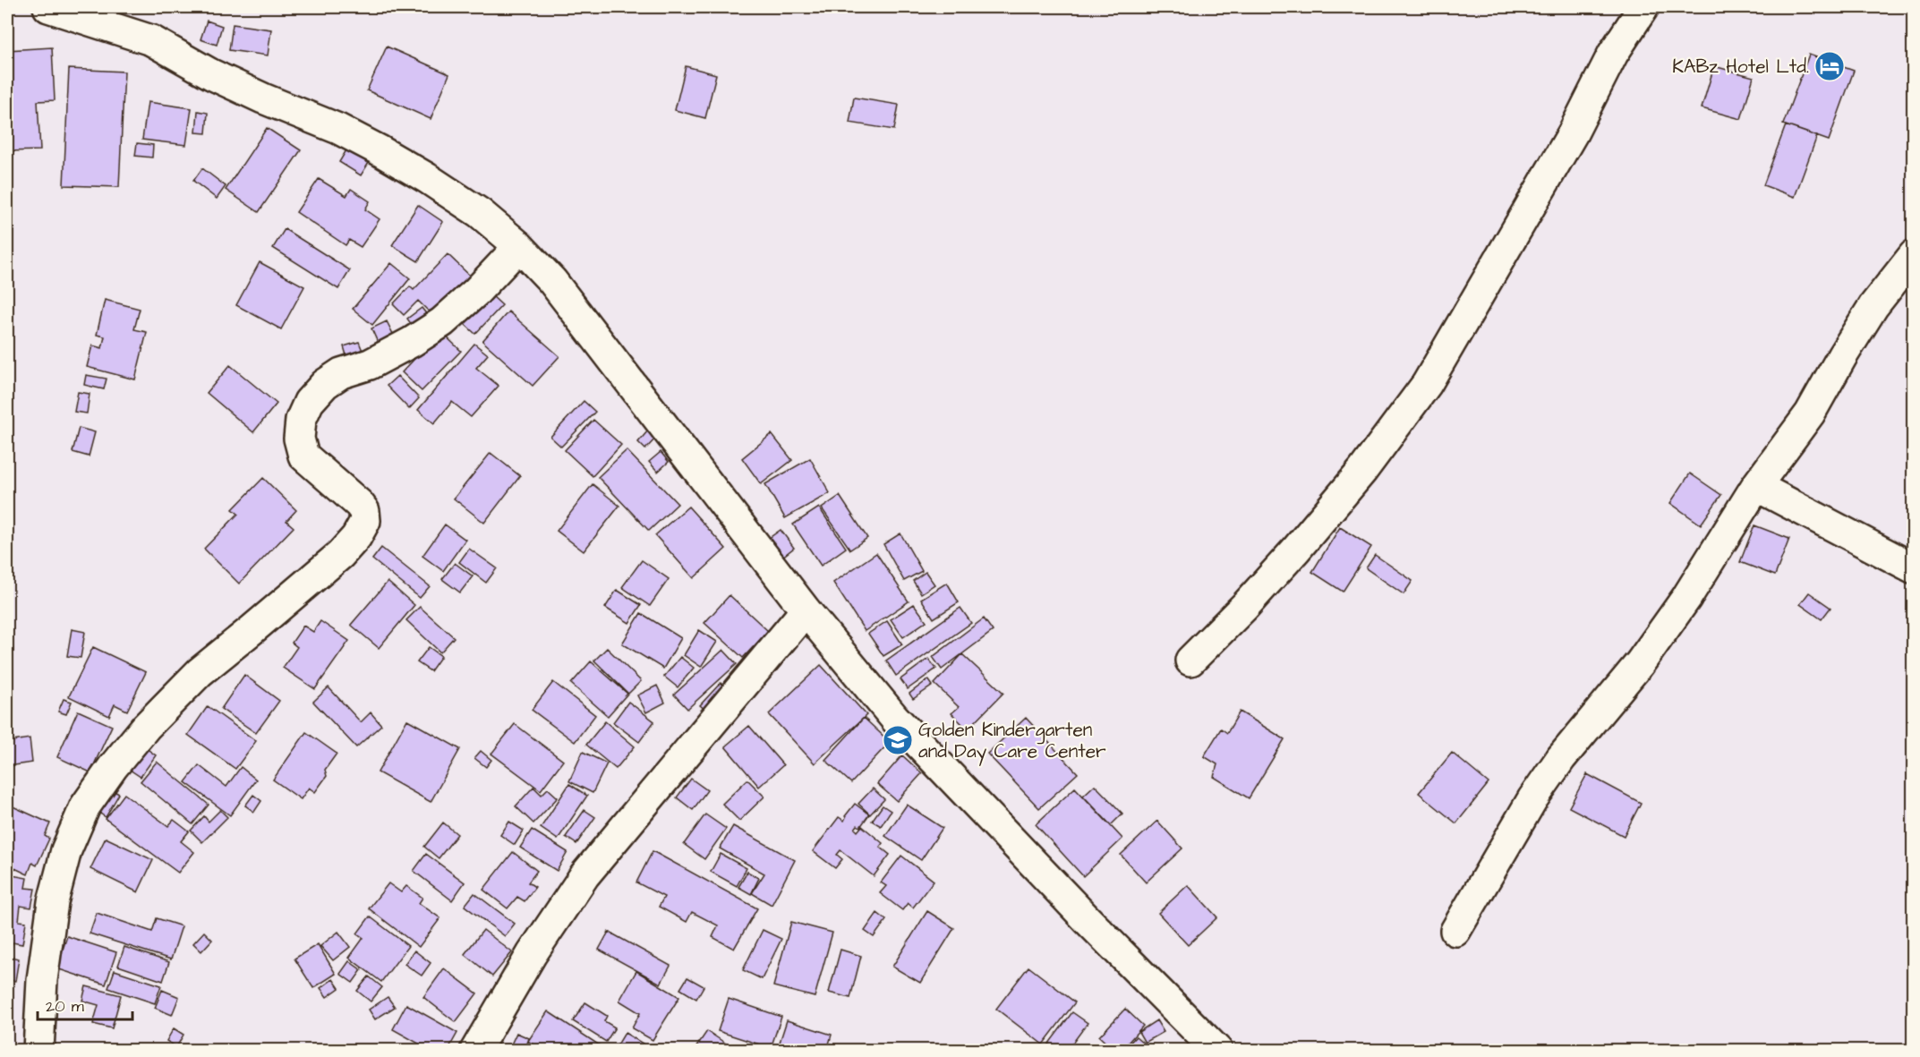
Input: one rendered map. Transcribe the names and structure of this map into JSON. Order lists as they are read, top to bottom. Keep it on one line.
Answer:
{"places":{"hotel":["KABz Hotel Ltd."],"school or university":["Golden Kindergarten and Day Care Center"]},"scale_bar":"20 m"}
